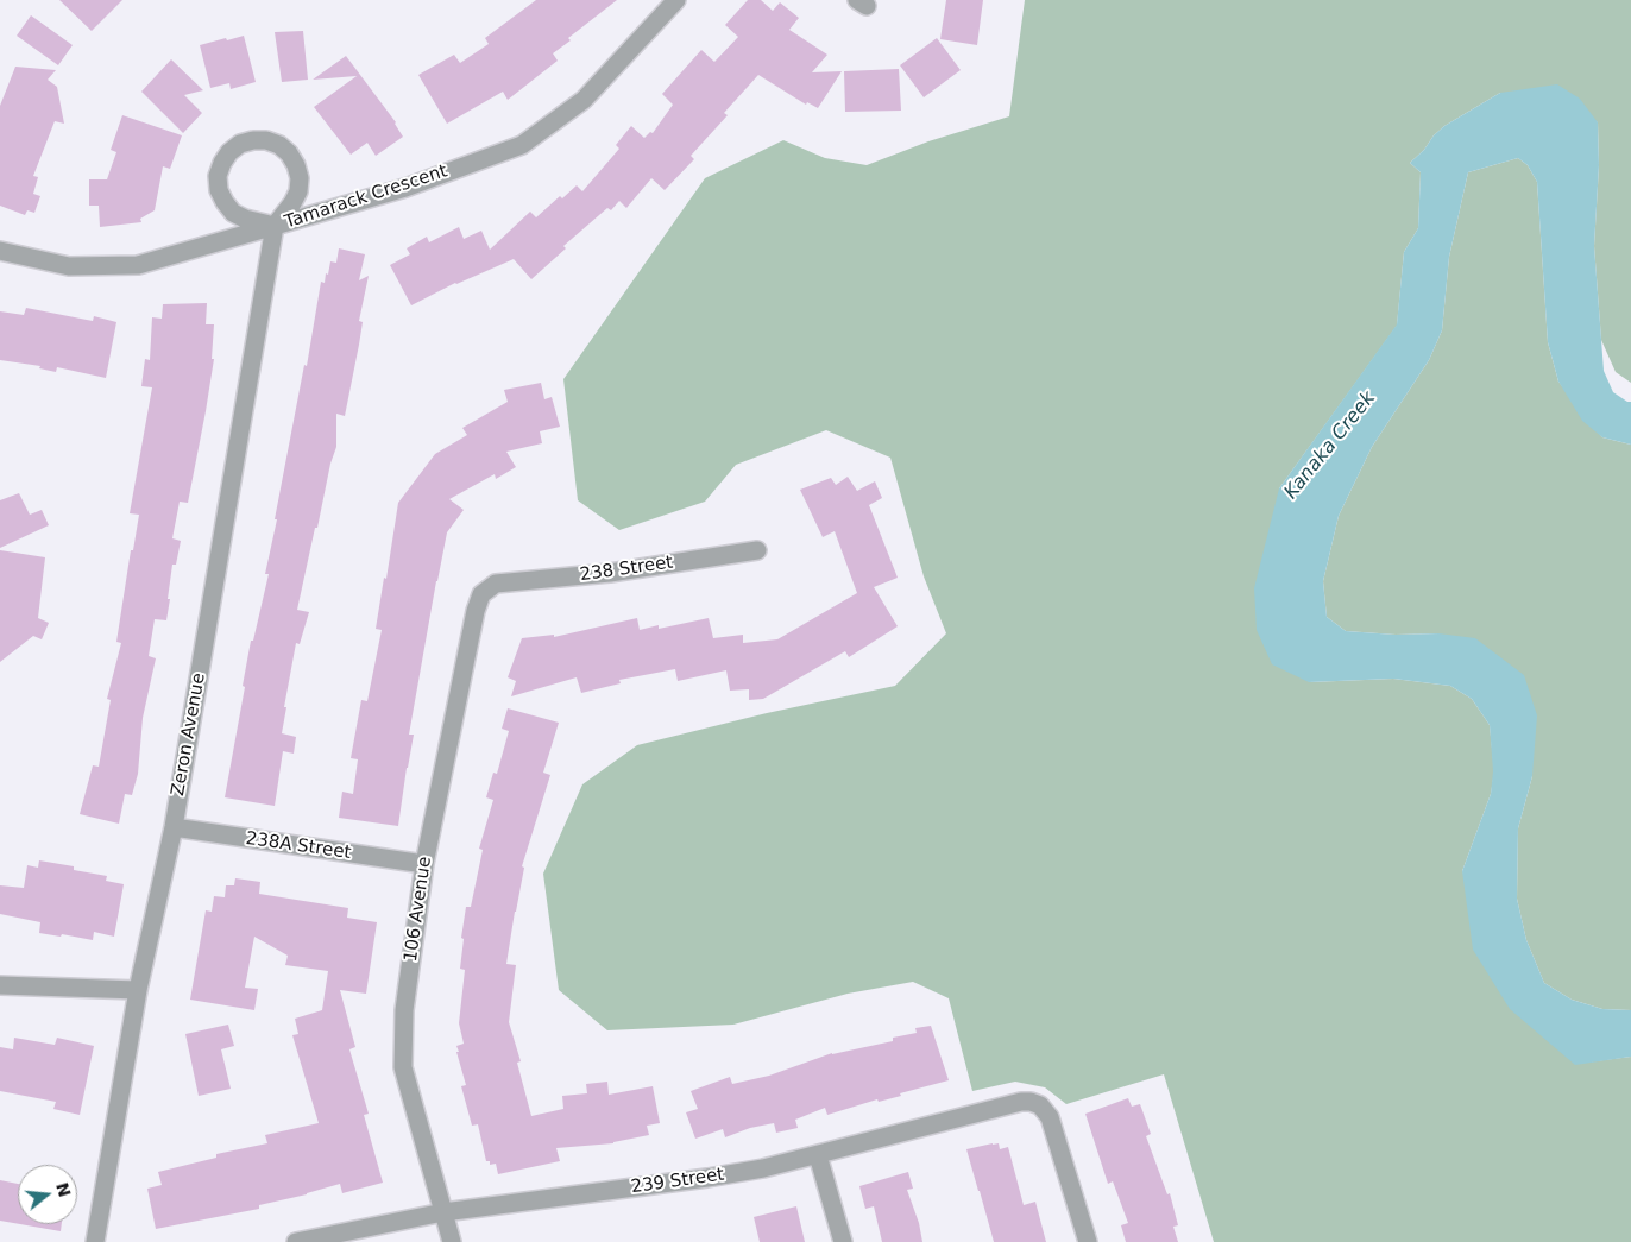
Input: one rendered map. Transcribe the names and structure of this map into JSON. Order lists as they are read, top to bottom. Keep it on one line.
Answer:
{"streets":{"street":["Tamarack Crescent","238 Street","Zeron Avenue","238A Street","106 Avenue","239 Street"]},"crossings":[["Tamarack Crescent","Zeron Avenue"],["238 Street","106 Avenue"],["Zeron Avenue","238A Street"],["238A Street","106 Avenue"],["106 Avenue","239 Street"]],"water":["Kanaka Creek"],"north":"right"}
